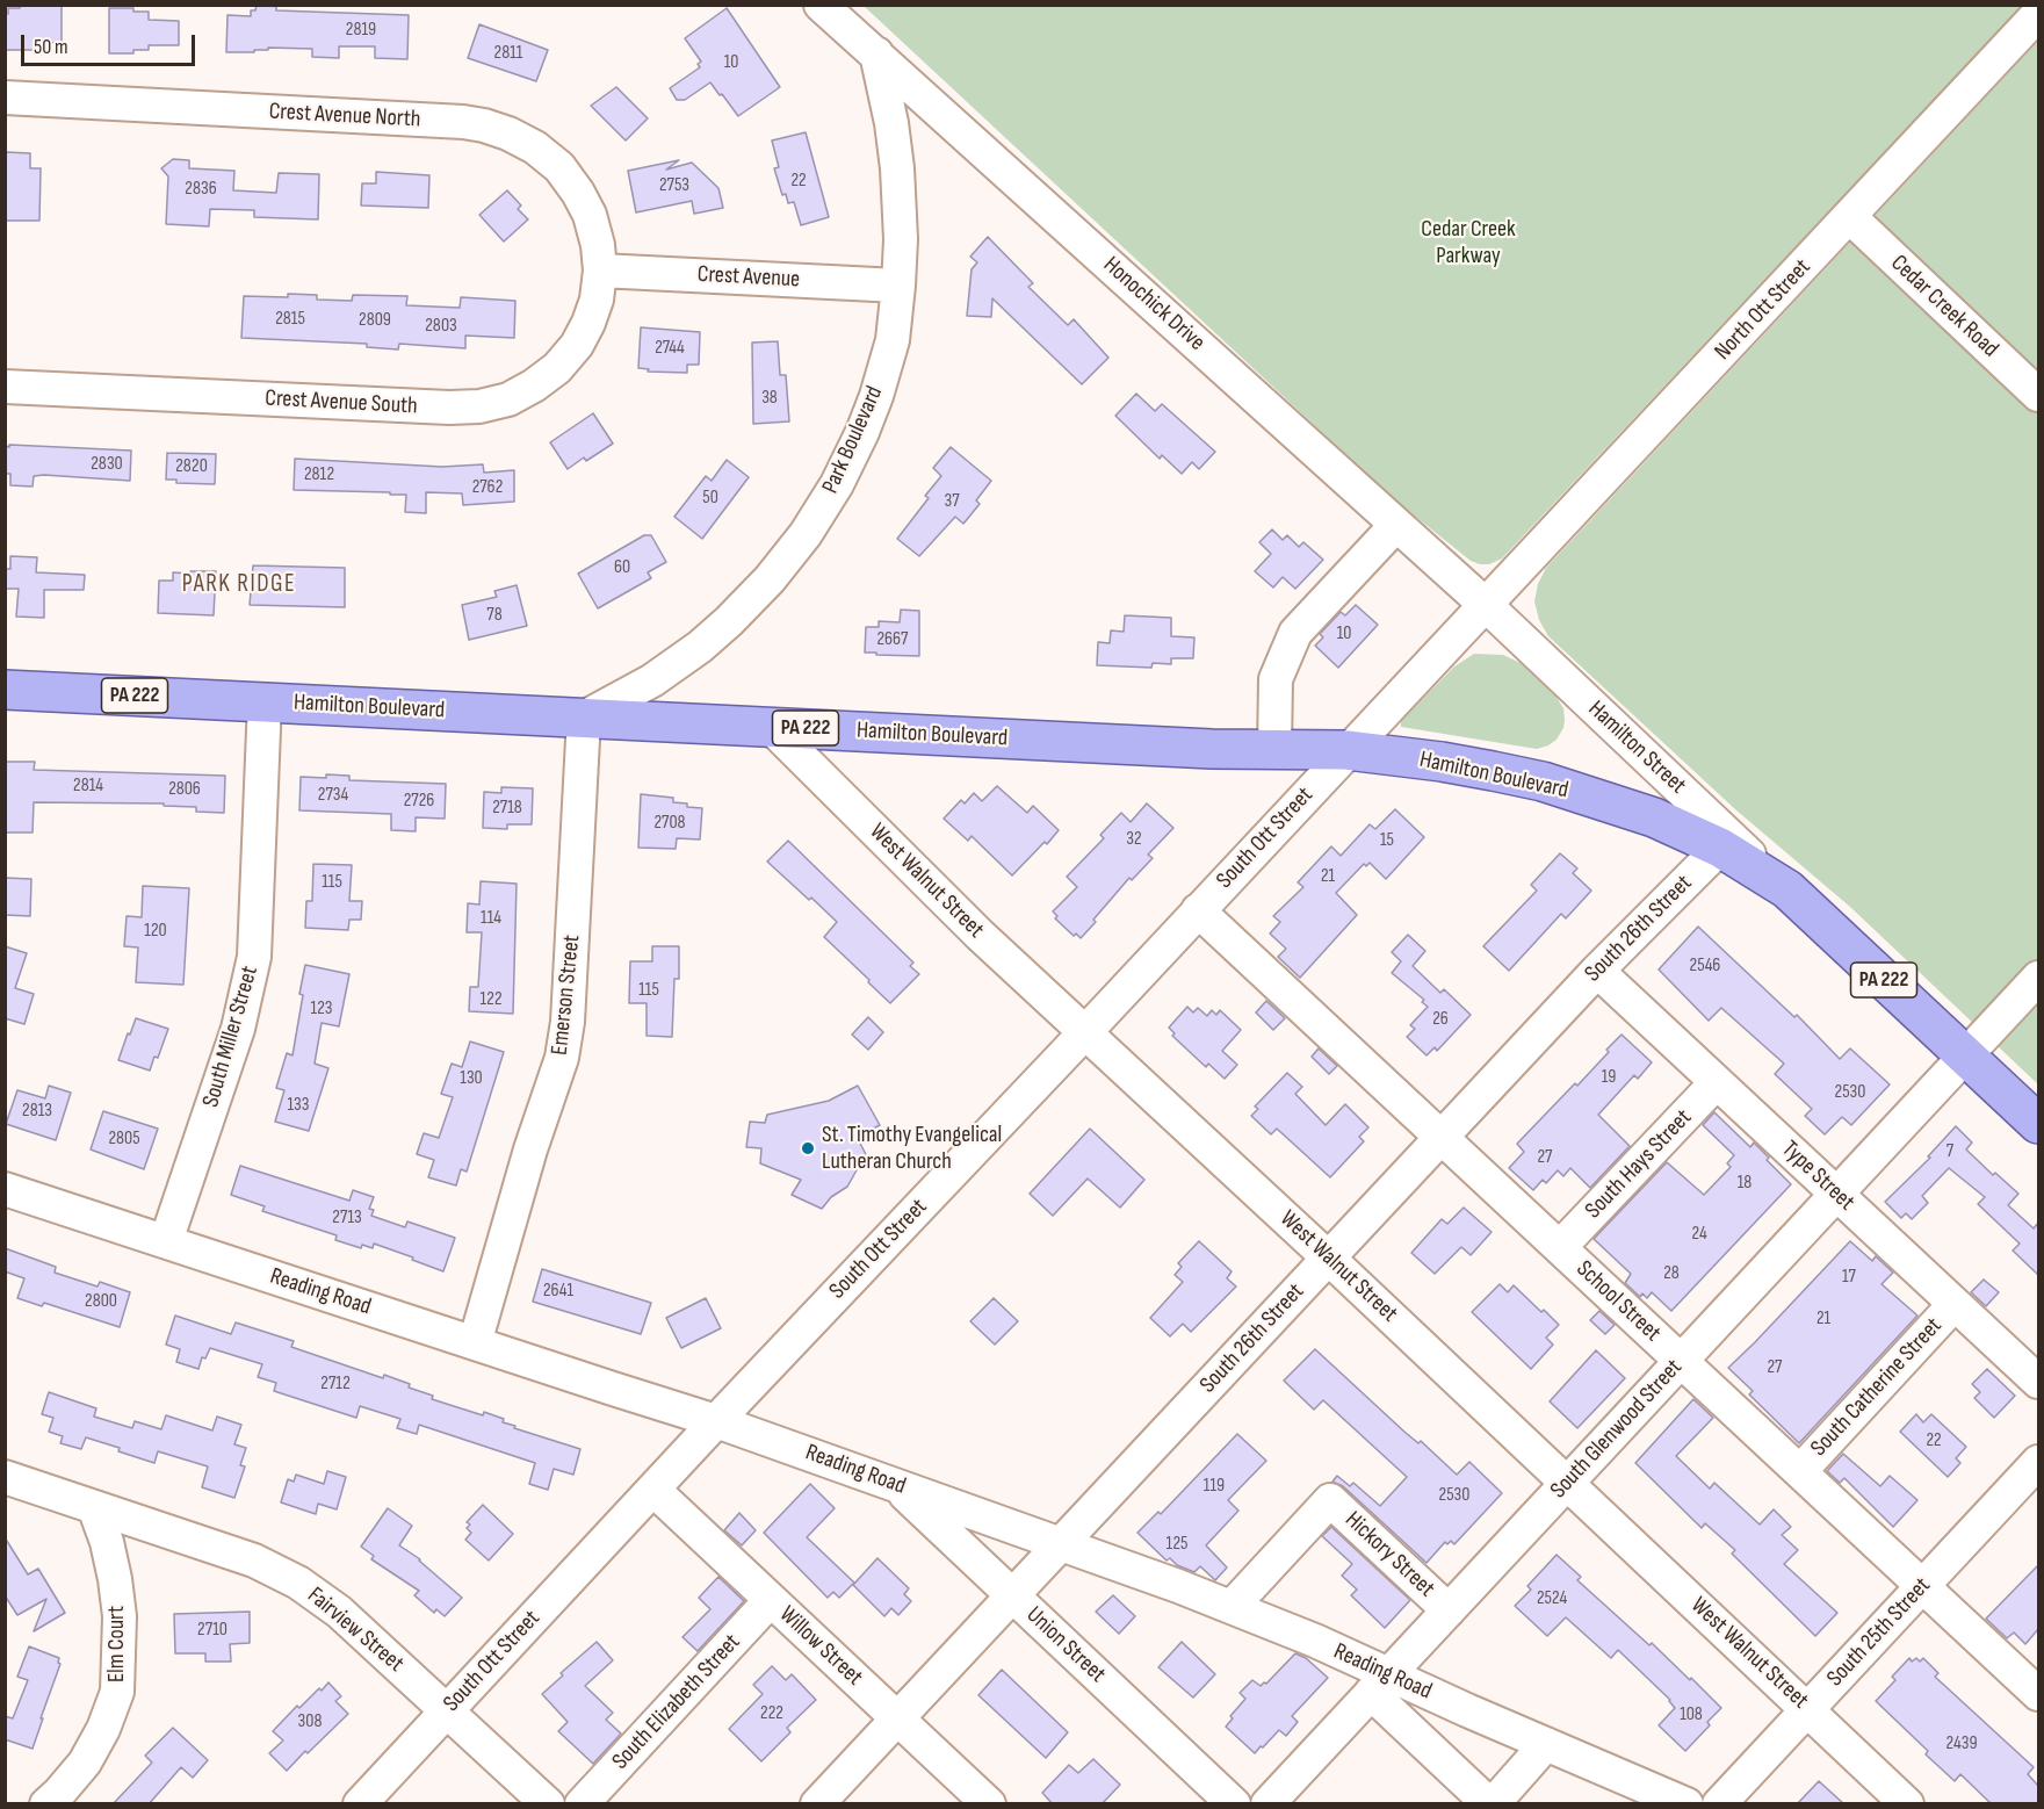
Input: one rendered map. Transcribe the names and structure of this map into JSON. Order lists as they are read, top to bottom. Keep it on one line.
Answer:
{"streets":{"main road":["PA 222","Hamilton Boulevard","Hamilton Street"],"street":["Crest Avenue North","Crest Avenue","Honochick Drive","Cedar Creek Road","North Ott Street","Crest Avenue South","Park Boulevard","South Ott Street","West Walnut Street","South 26th Street","Emerson Street","South Miller Street","South Hays Street","Type Street","Reading Road","School Street","South Catherine Street","South Glenwood Street","Hickory Street","Fairview Street","South 25th Street","Elm Court","Union Street","Willow Street","South Elizabeth Street"]},"crossings":[["Crest Avenue North","Crest Avenue"],["Crest Avenue North","Crest Avenue South"],["Crest Avenue","Crest Avenue South"],["Crest Avenue","Park Boulevard"],["Honochick Drive","North Ott Street"],["Honochick Drive","Park Boulevard"],["Honochick Drive","Hamilton Street"],["Honochick Drive","South Ott Street"],["Cedar Creek Road","North Ott Street"],["North Ott Street","Hamilton Street"],["North Ott Street","South Ott Street"],["Park Boulevard","Hamilton Boulevard"],["Park Boulevard","Emerson Street"],["Hamilton Boulevard","Hamilton Street"],["Hamilton Boulevard","South Ott Street"],["Hamilton Boulevard","West Walnut Street"],["Hamilton Boulevard","South 26th Street"],["Hamilton Boulevard","Emerson Street"],["Hamilton Boulevard","South Miller Street"],["Hamilton Street","South Ott Street"],["Hamilton Street","South 26th Street"],["Hamilton Street","South Glenwood Street"],["South Ott Street","West Walnut Street"],["South Ott Street","Reading Road"],["South Ott Street","School Street"],["South Ott Street","Fairview Street"],["South Ott Street","Willow Street"],["West Walnut Street","South 26th Street"],["West Walnut Street","South Glenwood Street"],["West Walnut Street","South 25th Street"],["South 26th Street","Type Street"],["South 26th Street","Reading Road"],["South 26th Street","School Street"],["South 26th Street","Union Street"],["South 26th Street","Willow Street"],["Emerson Street","Reading Road"],["South Miller Street","Reading Road"],["South Hays Street","Type Street"],["South Hays Street","School Street"],["Type Street","South Catherine Street"],["Type Street","South Glenwood Street"],["Reading Road","South Glenwood Street"],["Reading Road","Hickory Street"],["Reading Road","Union Street"],["School Street","South Catherine Street"],["School Street","South Glenwood Street"],["School Street","South 25th Street"],["South Glenwood Street","Hickory Street"],["Fairview Street","Elm Court"],["Willow Street","South Elizabeth Street"]],"districts":["PARK RIDGE"],"parks":["Cedar Creek Parkway"],"places":["St. Timothy Evangelical Lutheran Church"],"house_numbers":["2819","2811","10","22","2753","2836","2815","2809","2803","2744","38","2830","2820","2812","2762","50","37","60","78","10","2667","2814","2806","2734","2726","2718","2708","32","15","21","115","114","120","2546","115","122","123","26","19","130","2530","133","2813","2805","7","27","18","2713","24","28","17","2641","2800","21","27","2712","22","119","2530","125","2524","2710","222","108","308","2439"],"scale_bar":"50 m"}
